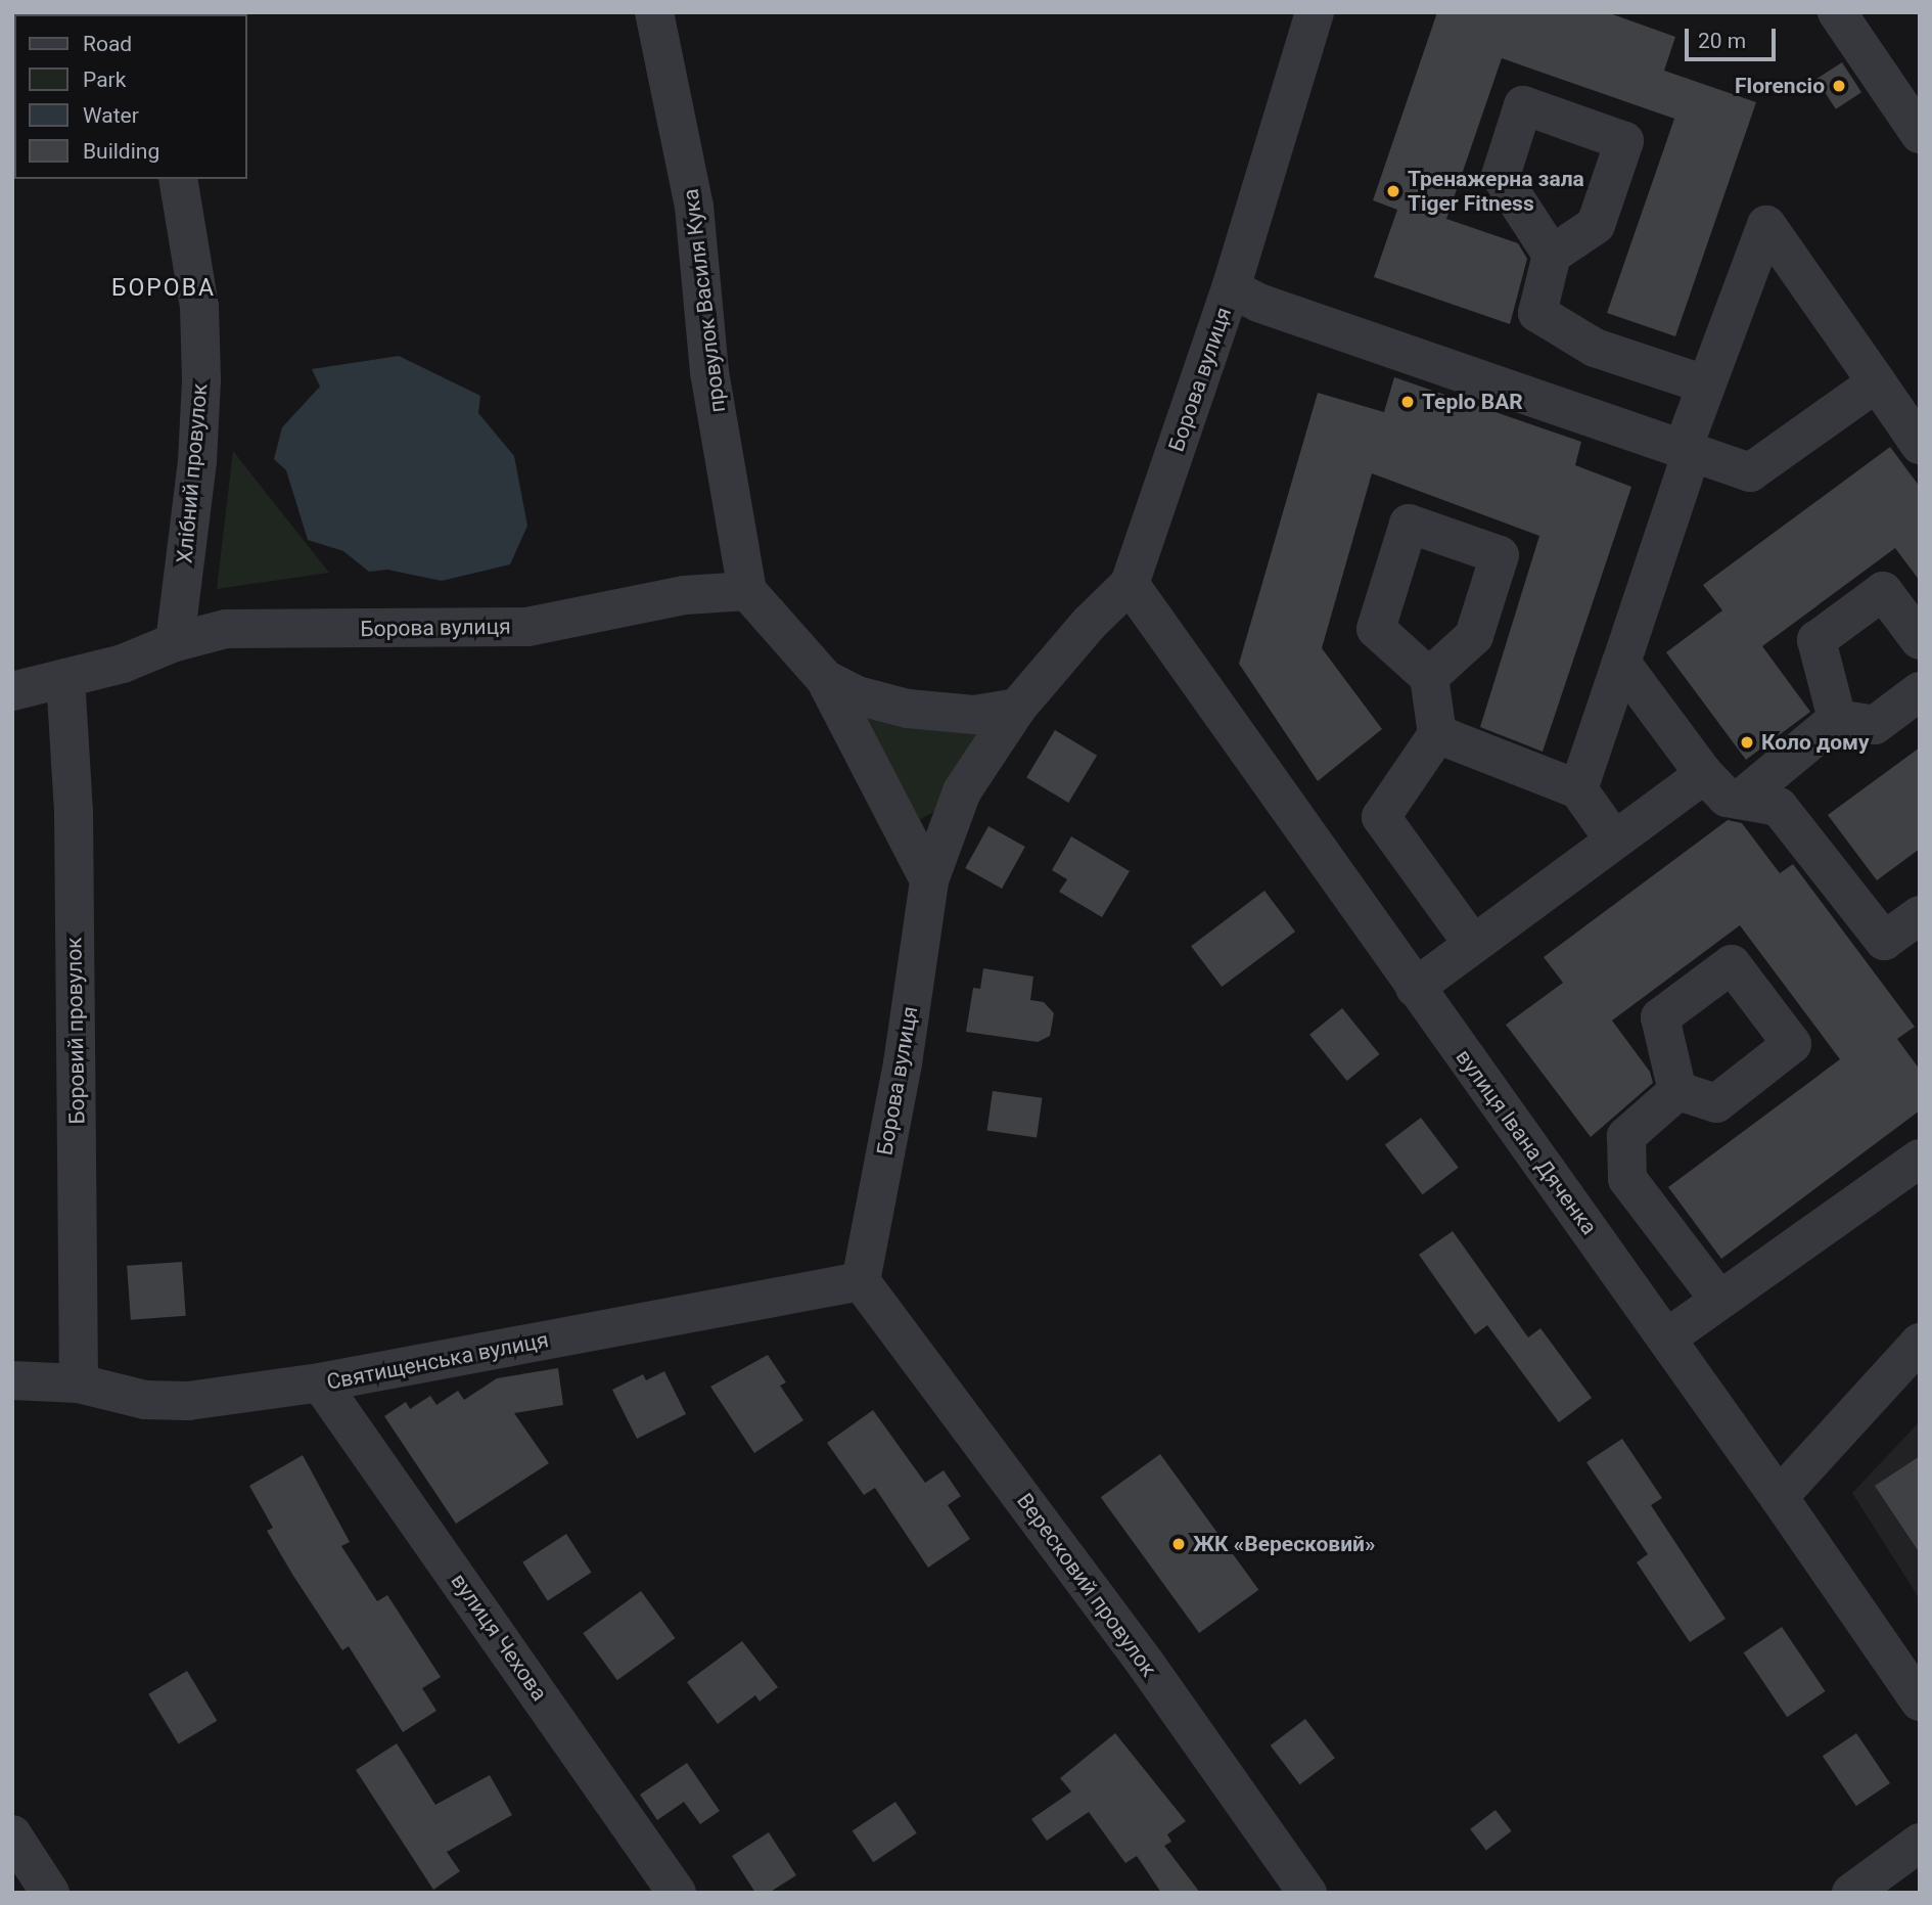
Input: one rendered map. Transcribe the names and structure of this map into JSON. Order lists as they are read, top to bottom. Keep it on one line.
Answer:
{"streets":{"street":["провулок Василя Кука","Борова вулиця","Хлібний провулок","Боровий провулок","вулиця Івана Дяченка","Святищенська вулиця","Вересковий провулок","вулиця Чехова"]},"crossings":[["провулок Василя Кука","Борова вулиця"],["Борова вулиця","Хлібний провулок"],["Борова вулиця","Боровий провулок"],["Борова вулиця","вулиця Івана Дяченка"],["Борова вулиця","Святищенська вулиця"],["Борова вулиця","Вересковий провулок"],["Боровий провулок","Святищенська вулиця"],["Святищенська вулиця","Вересковий провулок"],["Святищенська вулиця","вулиця Чехова"]],"districts":["БОРОВА"],"places":["Florencio","Тренажерна зала Tiger Fitness","Teplo BAR","Коло дому","ЖК «Вересковий»"],"legend":["Road","Park","Water","Building"],"scale_bar":"20 m"}
